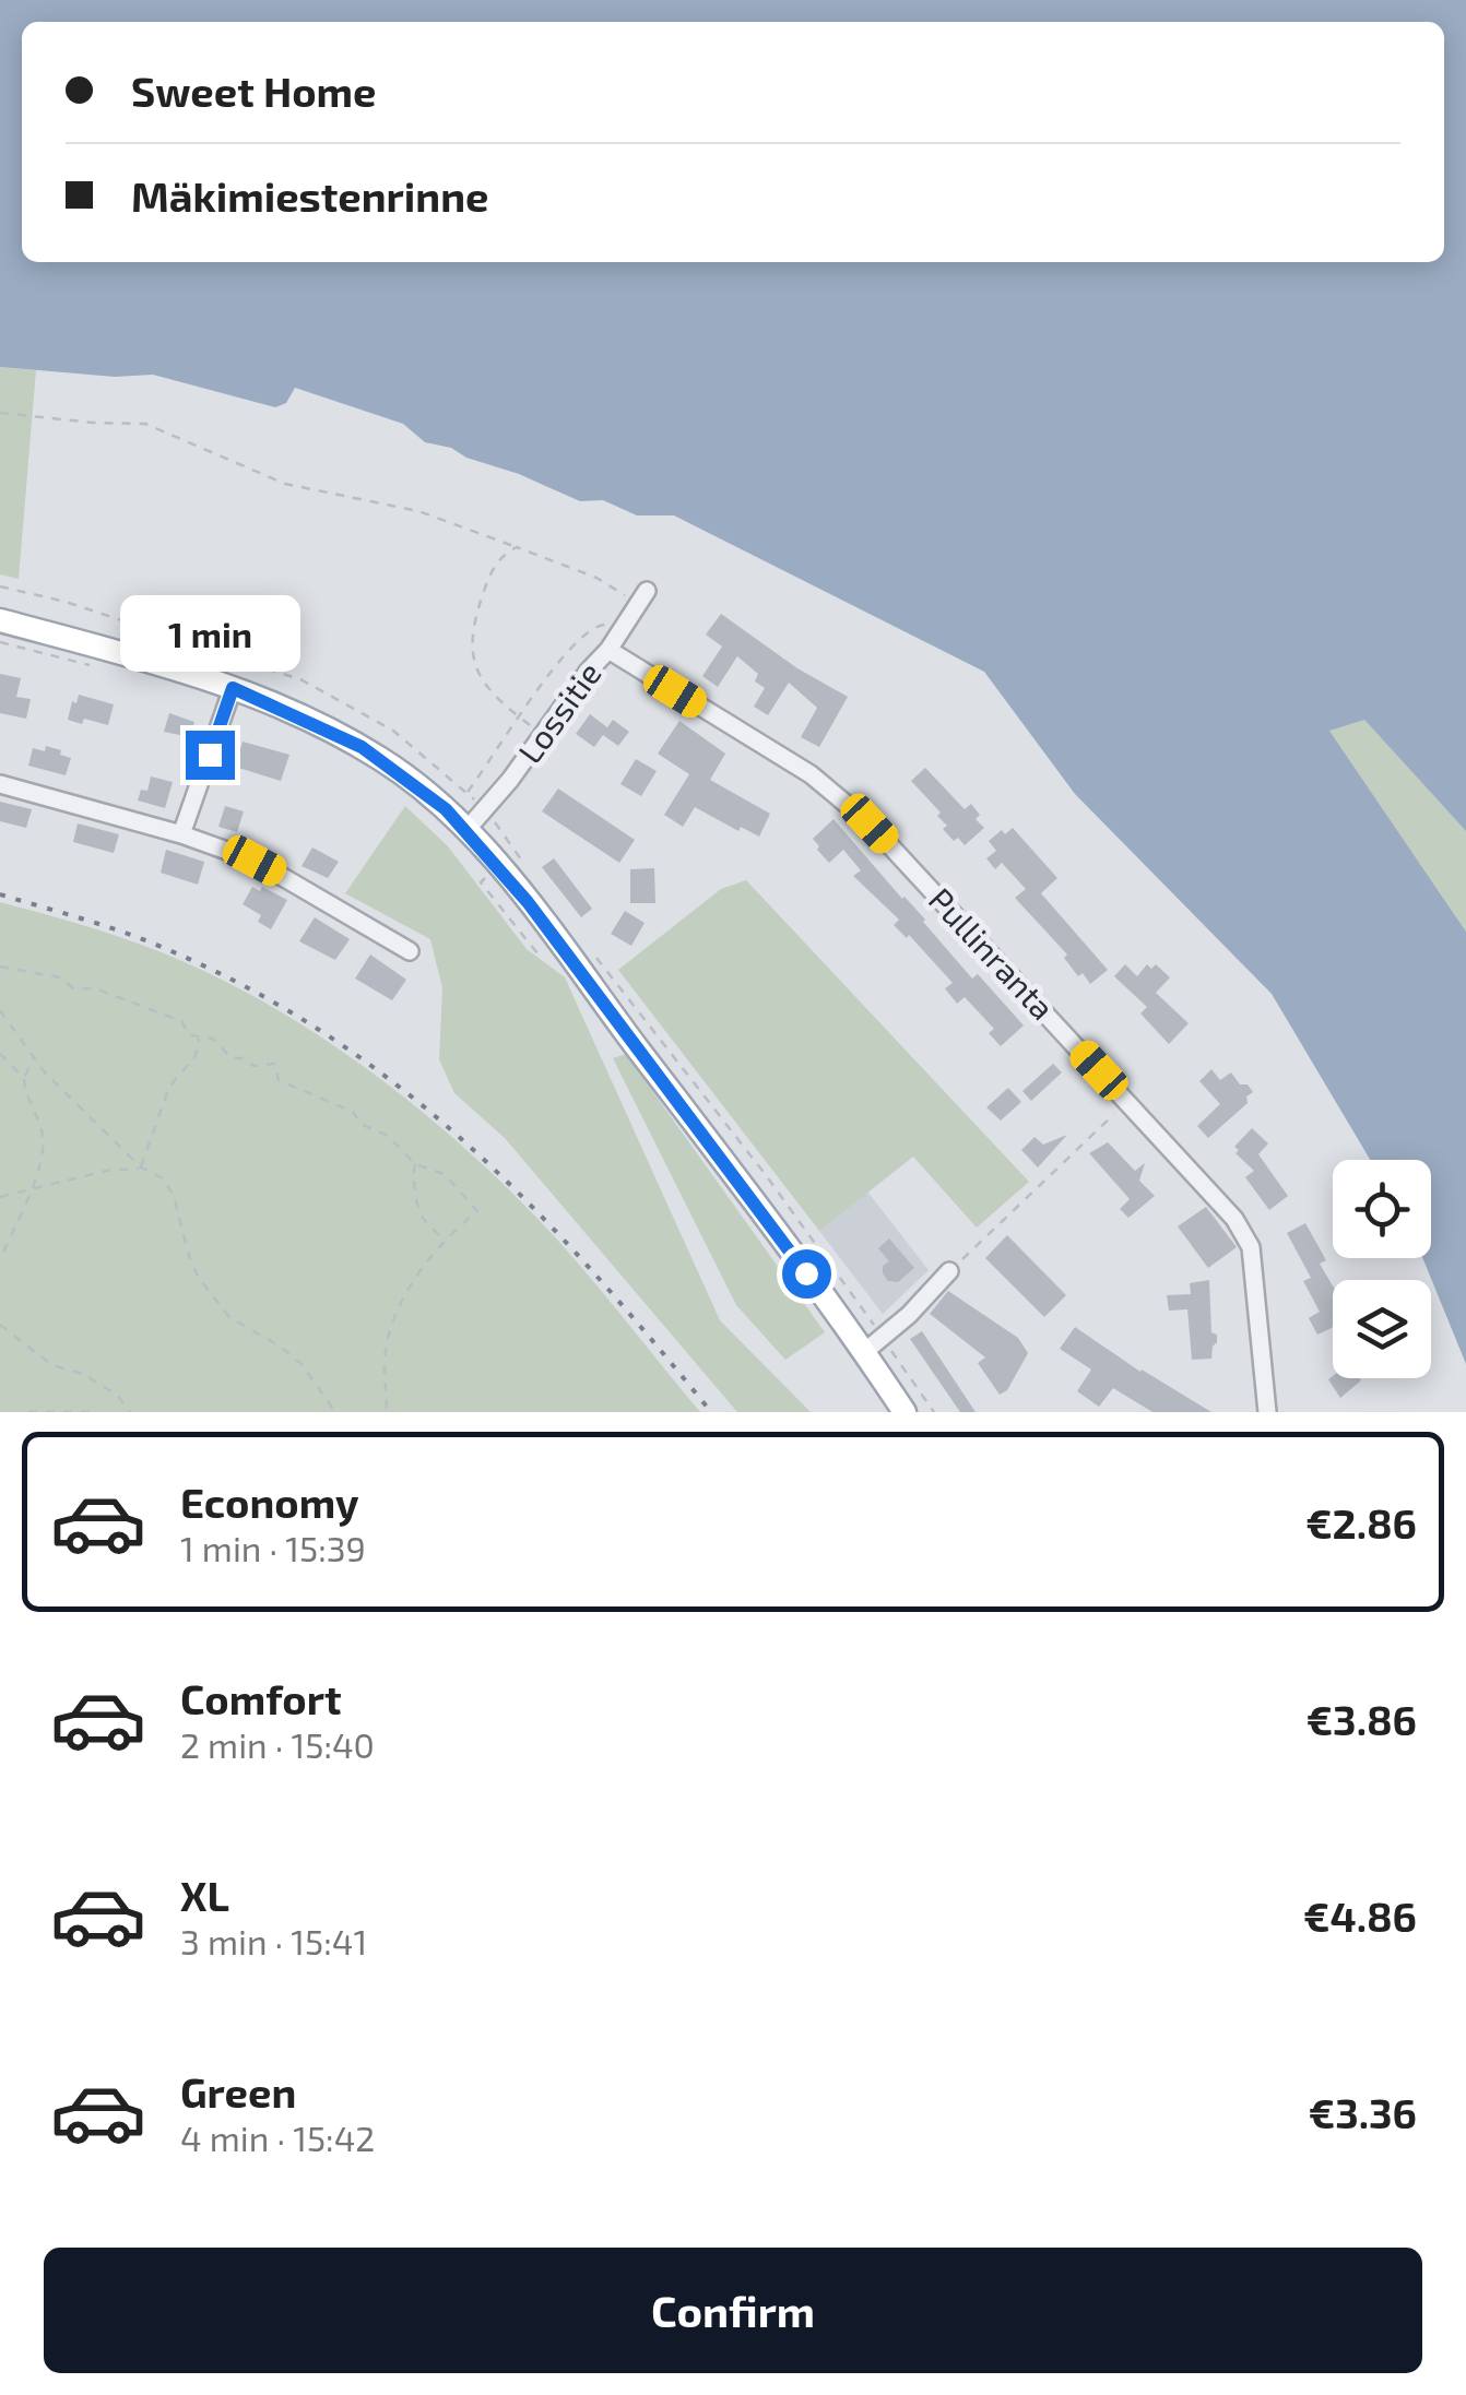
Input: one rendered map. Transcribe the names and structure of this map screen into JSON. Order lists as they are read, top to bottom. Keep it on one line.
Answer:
{"streets":{"street":["Lossitie","Pullinranta"]},"crossings":[["Lossitie","Pullinranta"]],"page":{"banner":["Sweet Home","Mäkimiestenrinne"],"bubble":"1 min","list":[{"name":"Economy","note":"1 min · 15:39","value":"€2.86"},{"name":"Comfort","note":"2 min · 15:40","value":"€3.86"},{"name":"XL","note":"3 min · 15:41","value":"€4.86"},{"name":"Green","note":"4 min · 15:42","value":"€3.36"}],"buttons":"Confirm"}}
